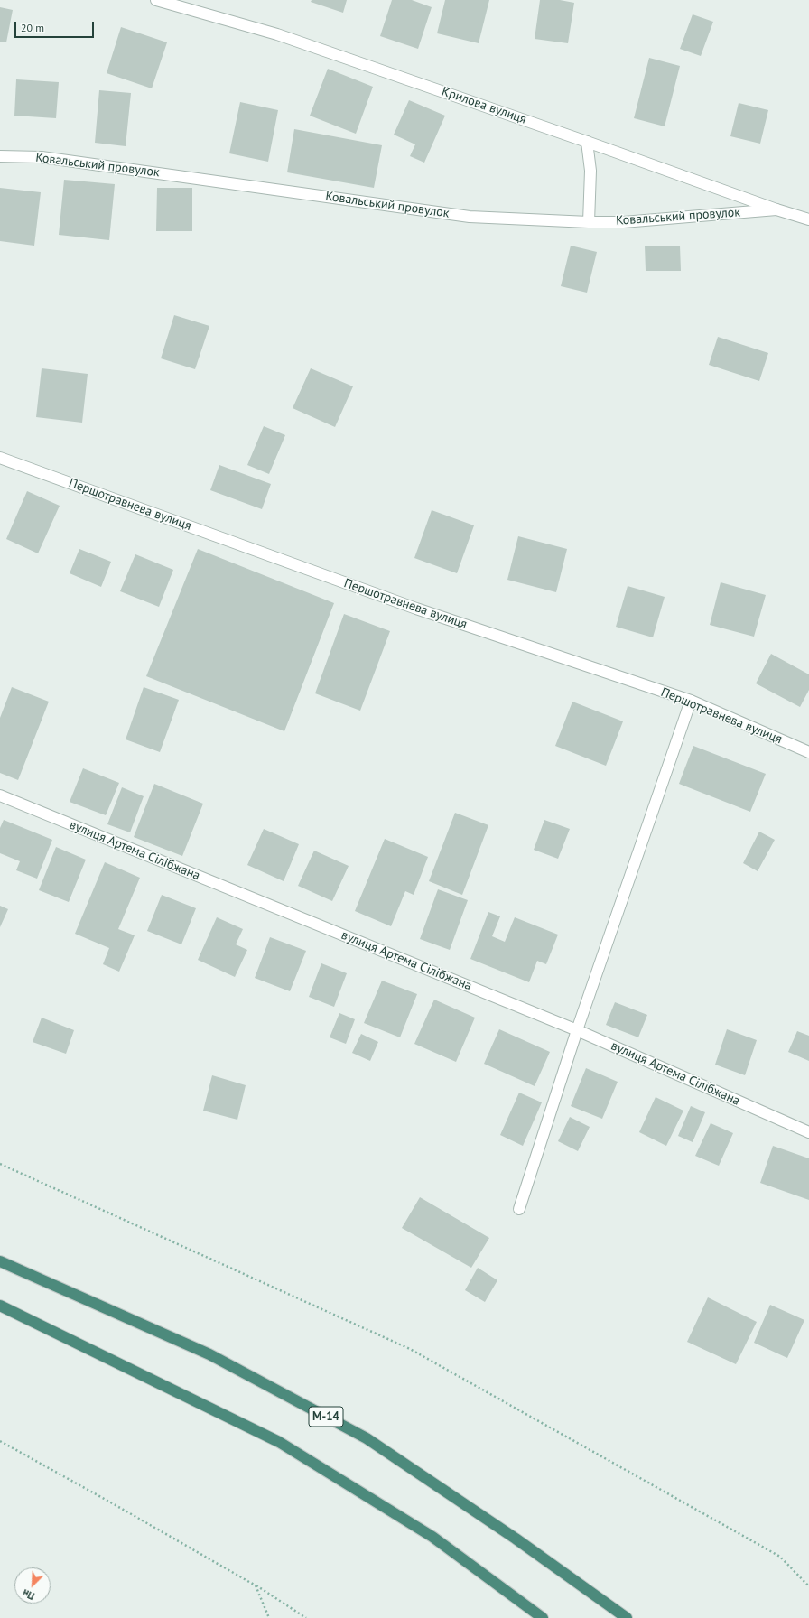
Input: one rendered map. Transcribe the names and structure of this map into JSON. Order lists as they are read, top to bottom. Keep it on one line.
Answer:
{"streets":{"highway":["М-14"],"street":["Крилова вулиця","Ковальський провулок","Першотравнева вулиця","вулиця Артема Сілібжана"]},"crossings":[["Крилова вулиця","Ковальський провулок"]],"scale_bar":"20 m","north":"bottom left"}
